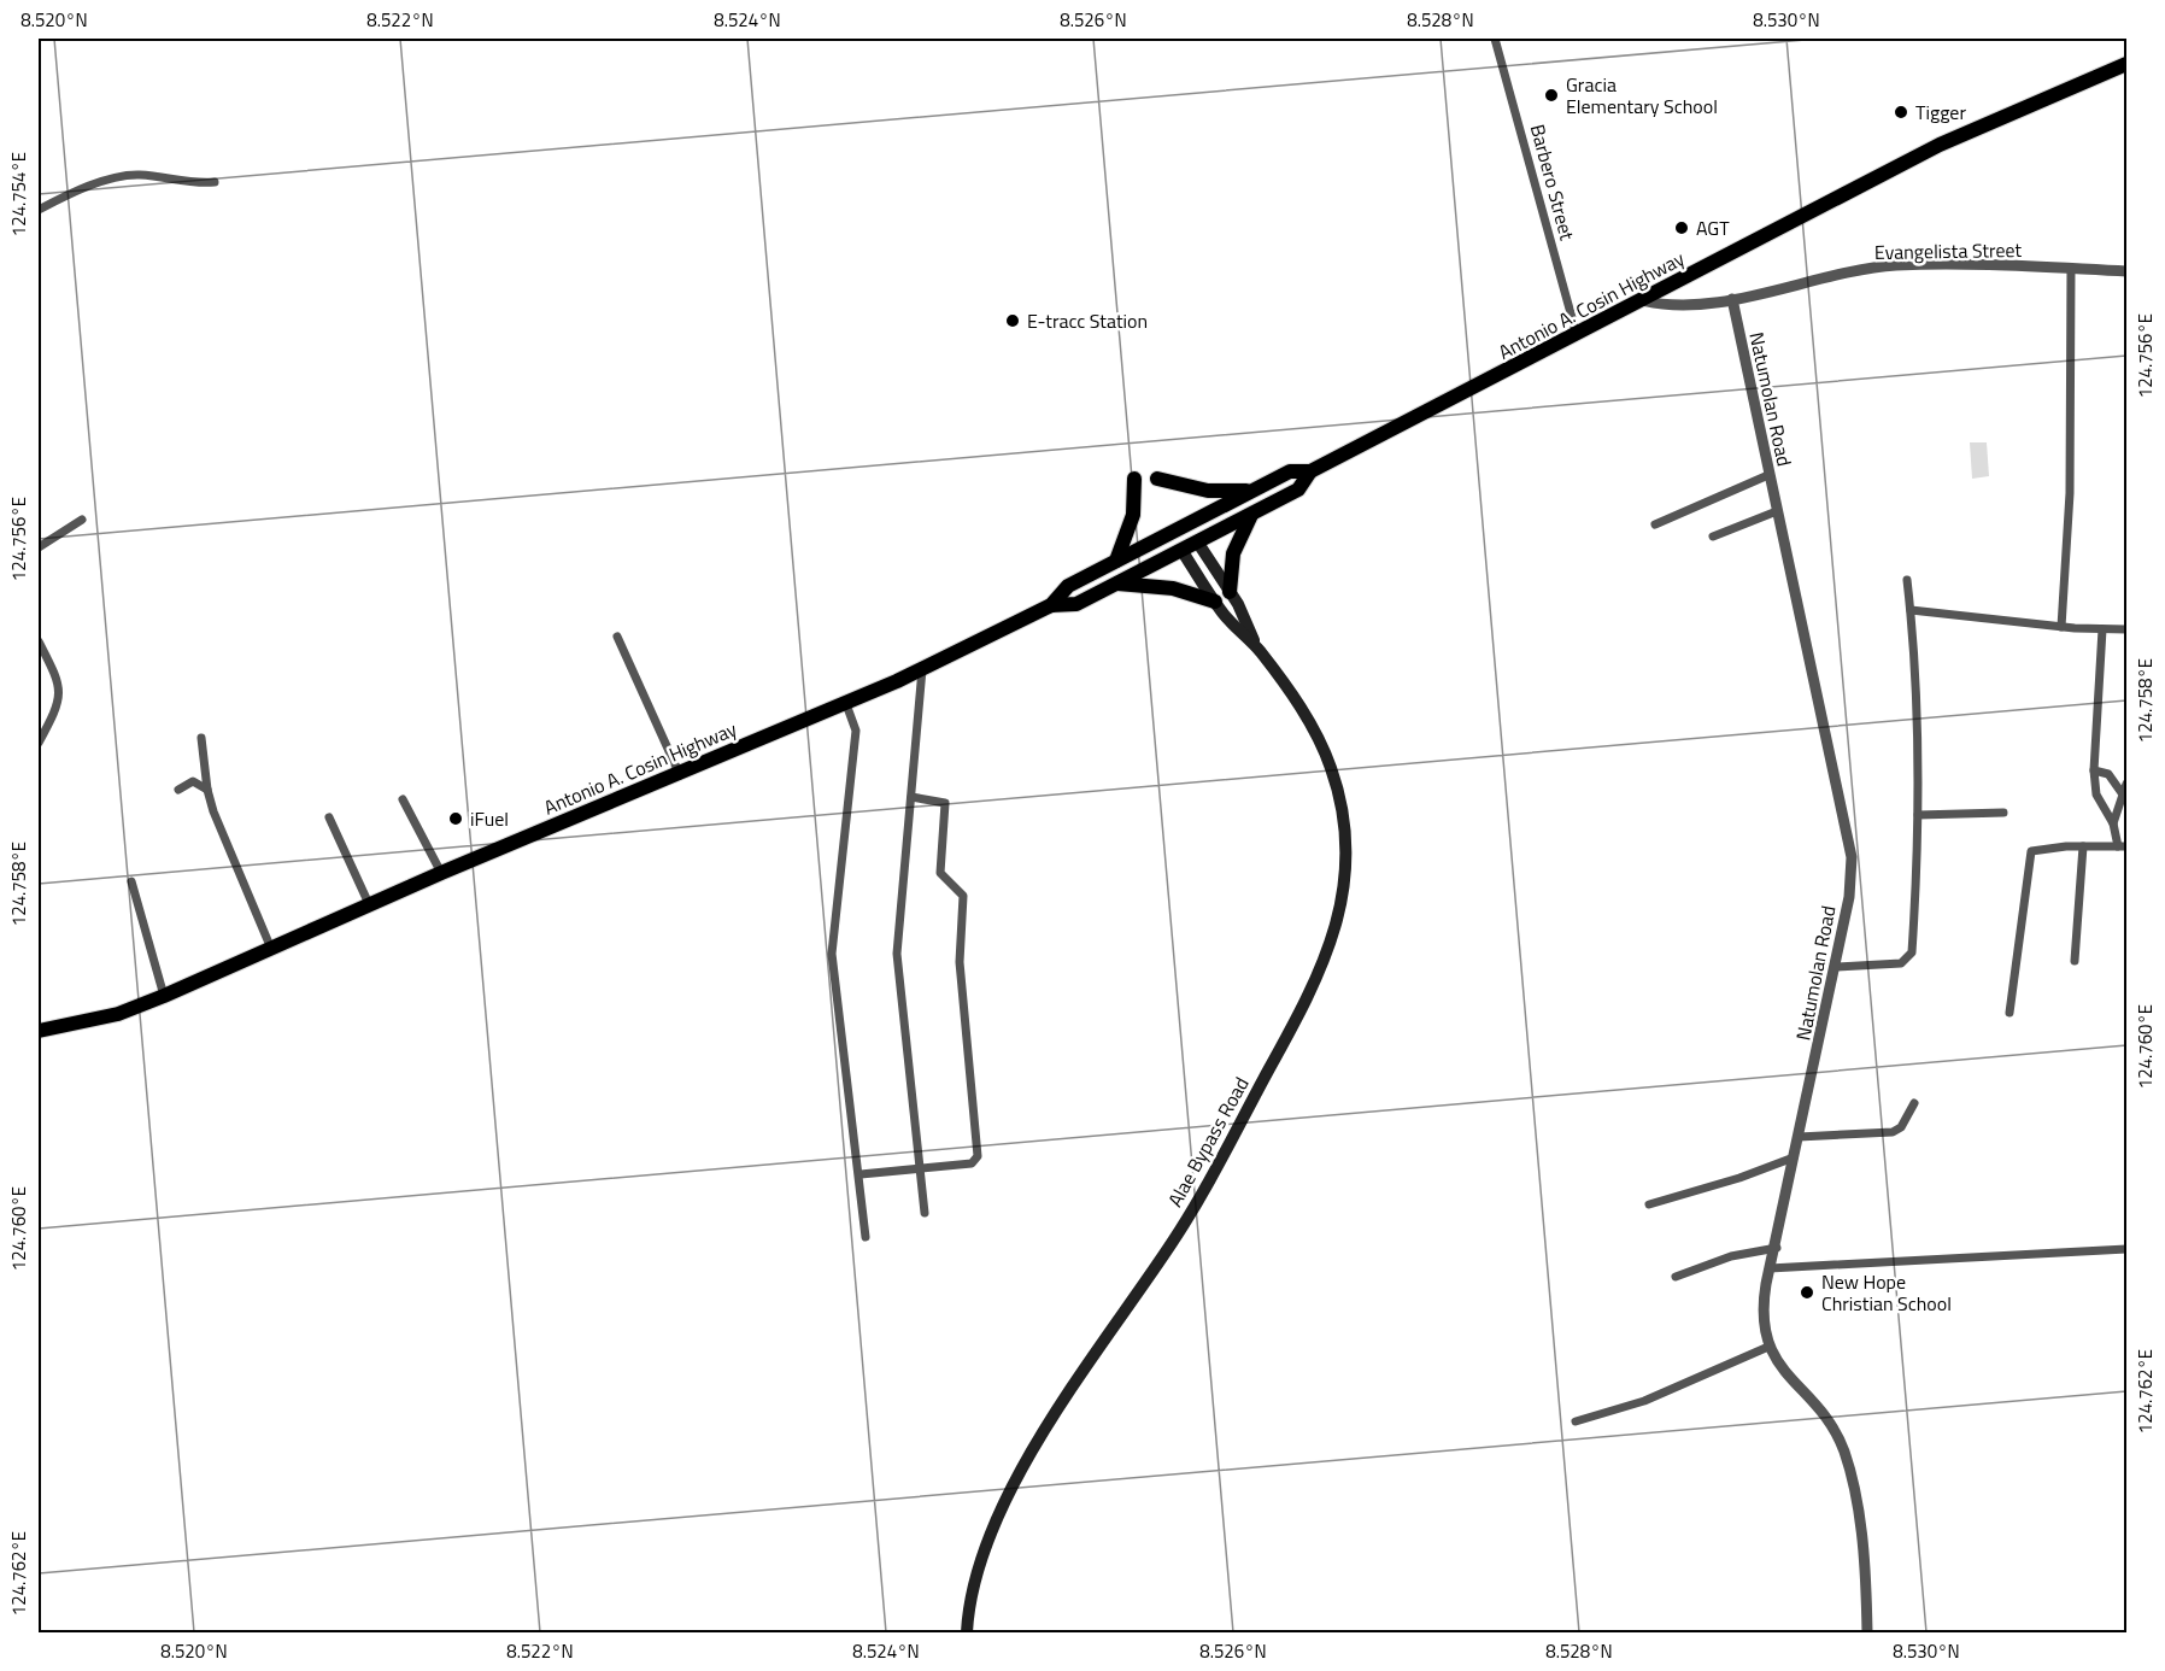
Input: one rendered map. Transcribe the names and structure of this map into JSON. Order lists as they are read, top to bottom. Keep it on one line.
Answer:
{"streets":{"highway":["Antonio A. Cosin Highway"],"main road":["Alae Bypass Road"],"street":["Barbero Street","Evangelista Street","Natumolan Road"]},"crossings":[["Barbero Street","Antonio A. Cosin Highway"],["Evangelista Street","Antonio A. Cosin Highway"],["Evangelista Street","Natumolan Road"],["Antonio A. Cosin Highway","Alae Bypass Road"]],"places":["Gracia Elementary School","Tigger","AGT","E-tracc Station","iFuel","New Hope Christian School"],"coordinates":["8.520°N","8.522°N","8.524°N","8.526°N","8.528°N","8.530°N","124.754°E","124.756°E","124.758°E","124.760°E","124.762°E"]}
